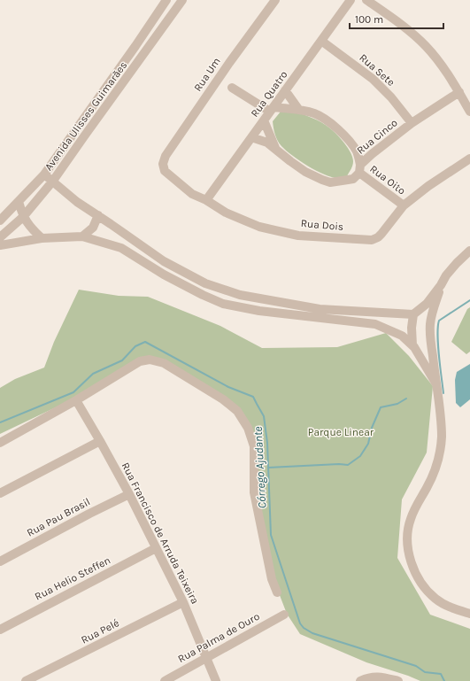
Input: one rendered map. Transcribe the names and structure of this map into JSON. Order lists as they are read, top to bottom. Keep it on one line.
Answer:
{"streets":{"street":["Rua Sete","Rua Um","Rua Quatro","Avenida Ulisses Guimarães","Rua Cinco","Rua Oito","Rua Dois","Rua Pau Brasil","Rua Francisco de Arruda Teixeira","Rua Helio Steffen","Rua Pelé","Rua Palma de Ouro"]},"crossings":[["Rua Sete","Rua Quatro"],["Rua Sete","Rua Cinco"],["Rua Um","Rua Dois"],["Rua Quatro","Rua Cinco"],["Rua Quatro","Rua Dois"],["Rua Cinco","Rua Oito"],["Rua Oito","Rua Dois"],["Rua Pau Brasil","Rua Francisco de Arruda Teixeira"],["Rua Francisco de Arruda Teixeira","Rua Helio Steffen"],["Rua Francisco de Arruda Teixeira","Rua Pelé"],["Rua Francisco de Arruda Teixeira","Rua Palma de Ouro"]],"water":["Córrego Ajudante"],"parks":["Parque Linear"],"scale_bar":"100 m"}
